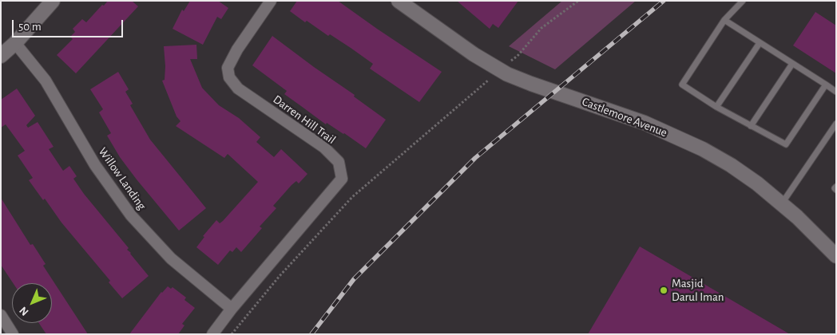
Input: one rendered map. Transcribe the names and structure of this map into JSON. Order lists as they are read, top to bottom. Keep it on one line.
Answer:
{"streets":{"street":["Castlemore Avenue","Darren Hill Trail","Willow Landing"]},"crossings":[["Darren Hill Trail","Willow Landing"]],"places":["Masjid Darul Iman"],"scale_bar":"50 m","north":"bottom left"}
